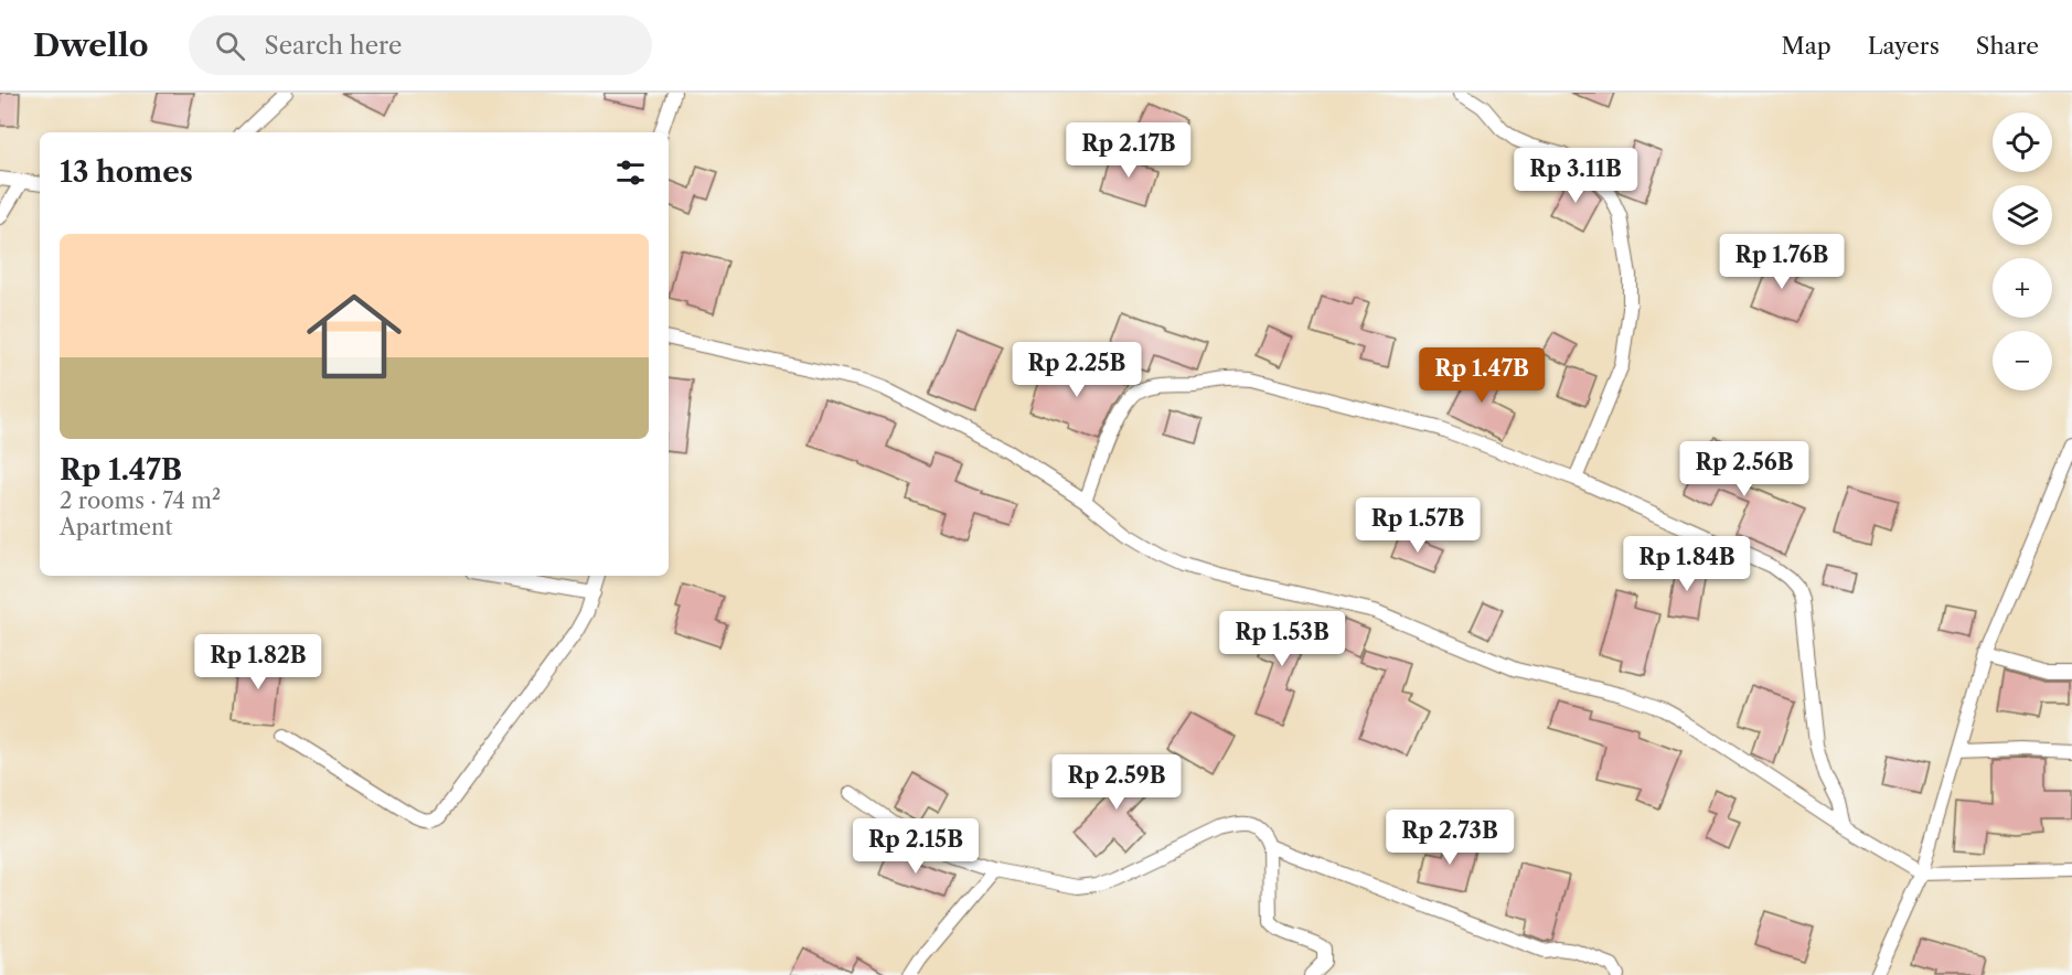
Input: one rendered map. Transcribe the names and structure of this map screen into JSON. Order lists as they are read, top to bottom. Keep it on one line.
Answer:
{"page":{"header":"Dwello","search":"Search here","nav":["Map","Layers","Share"],"map_buttons":["+","−"],"price":["Rp 2.17B","Rp 3.11B","Rp 1.76B","Rp 2.25B","Rp 1.47B","Rp 2.56B","Rp 1.57B","Rp 1.84B","Rp 1.53B","Rp 1.82B","Rp 2.59B","Rp 2.73B","Rp 2.15B"],"heading":"13 homes","list":[{"name":"Rp 1.47B","note":"2 rooms · 74 m² · Apartment"}]}}
